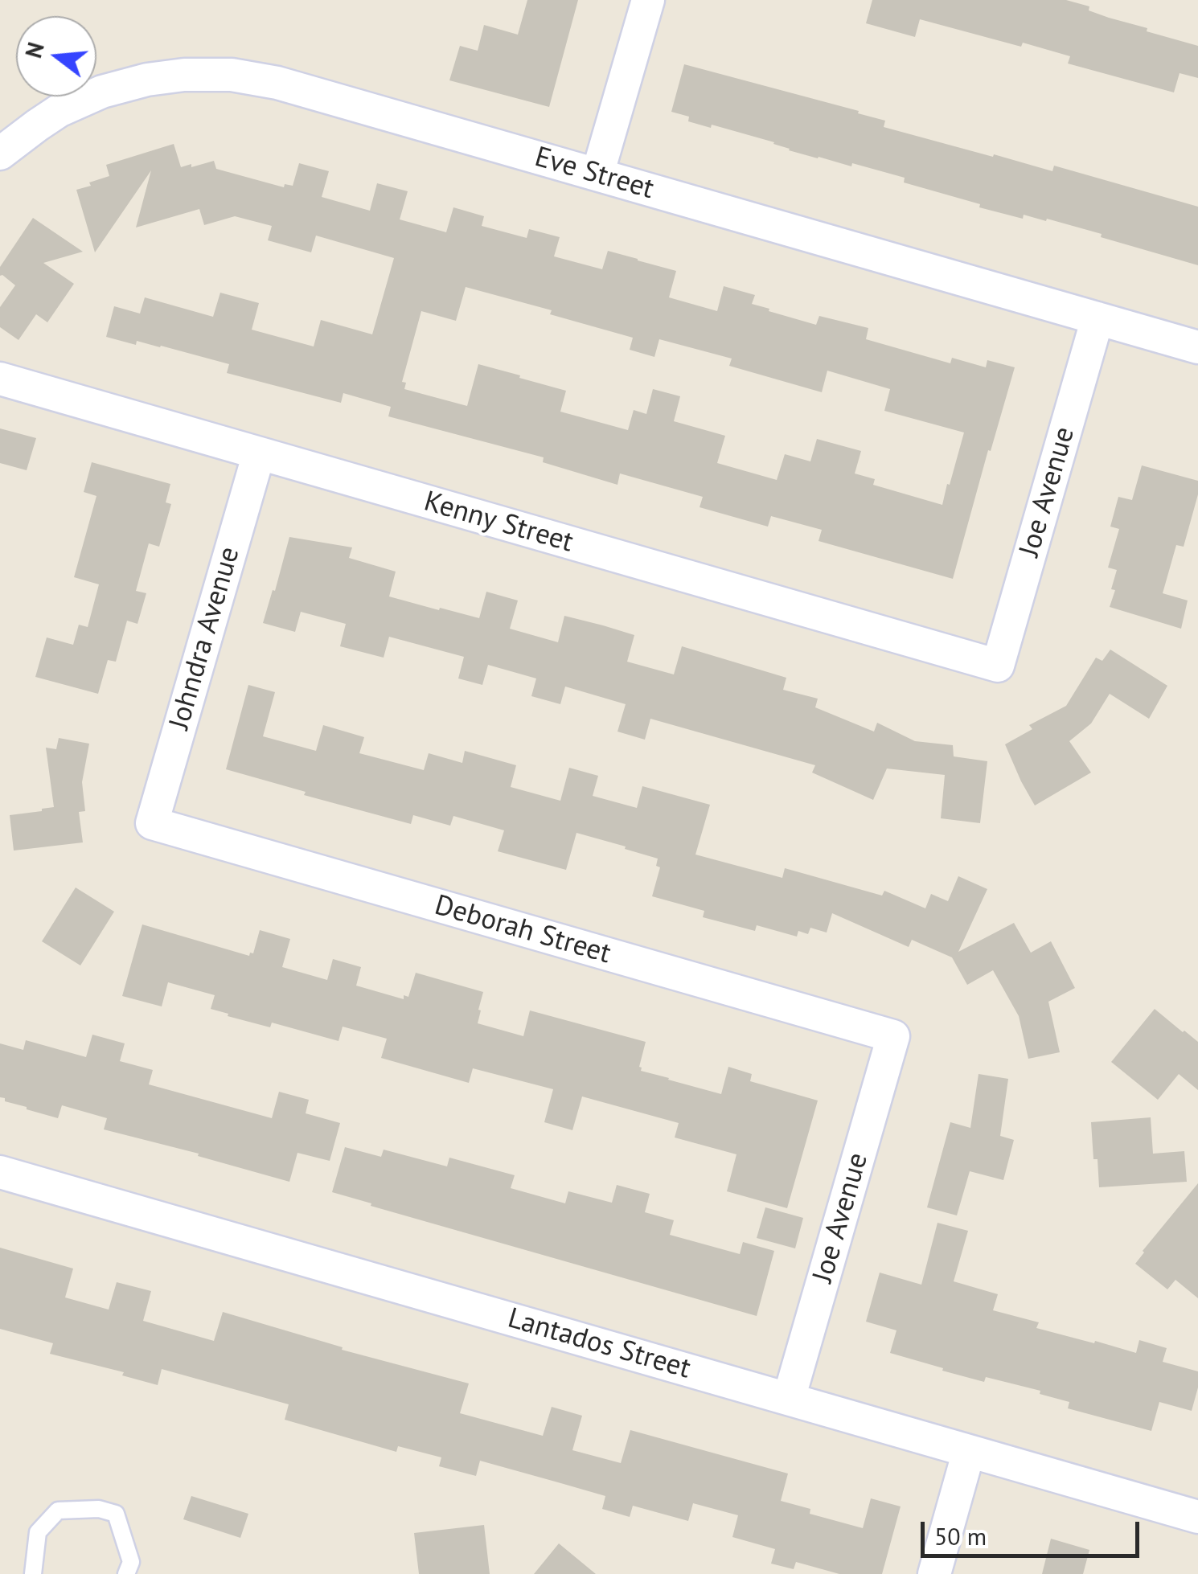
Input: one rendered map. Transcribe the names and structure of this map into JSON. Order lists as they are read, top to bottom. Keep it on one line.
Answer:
{"streets":{"street":["Eve Street","Joe Avenue","Kenny Street","Johndra Avenue","Deborah Street","Lantados Street"]},"crossings":[["Eve Street","Joe Avenue"],["Joe Avenue","Kenny Street"],["Joe Avenue","Deborah Street"],["Joe Avenue","Lantados Street"],["Kenny Street","Johndra Avenue"],["Johndra Avenue","Deborah Street"]],"scale_bar":"50 m","north":"left"}
